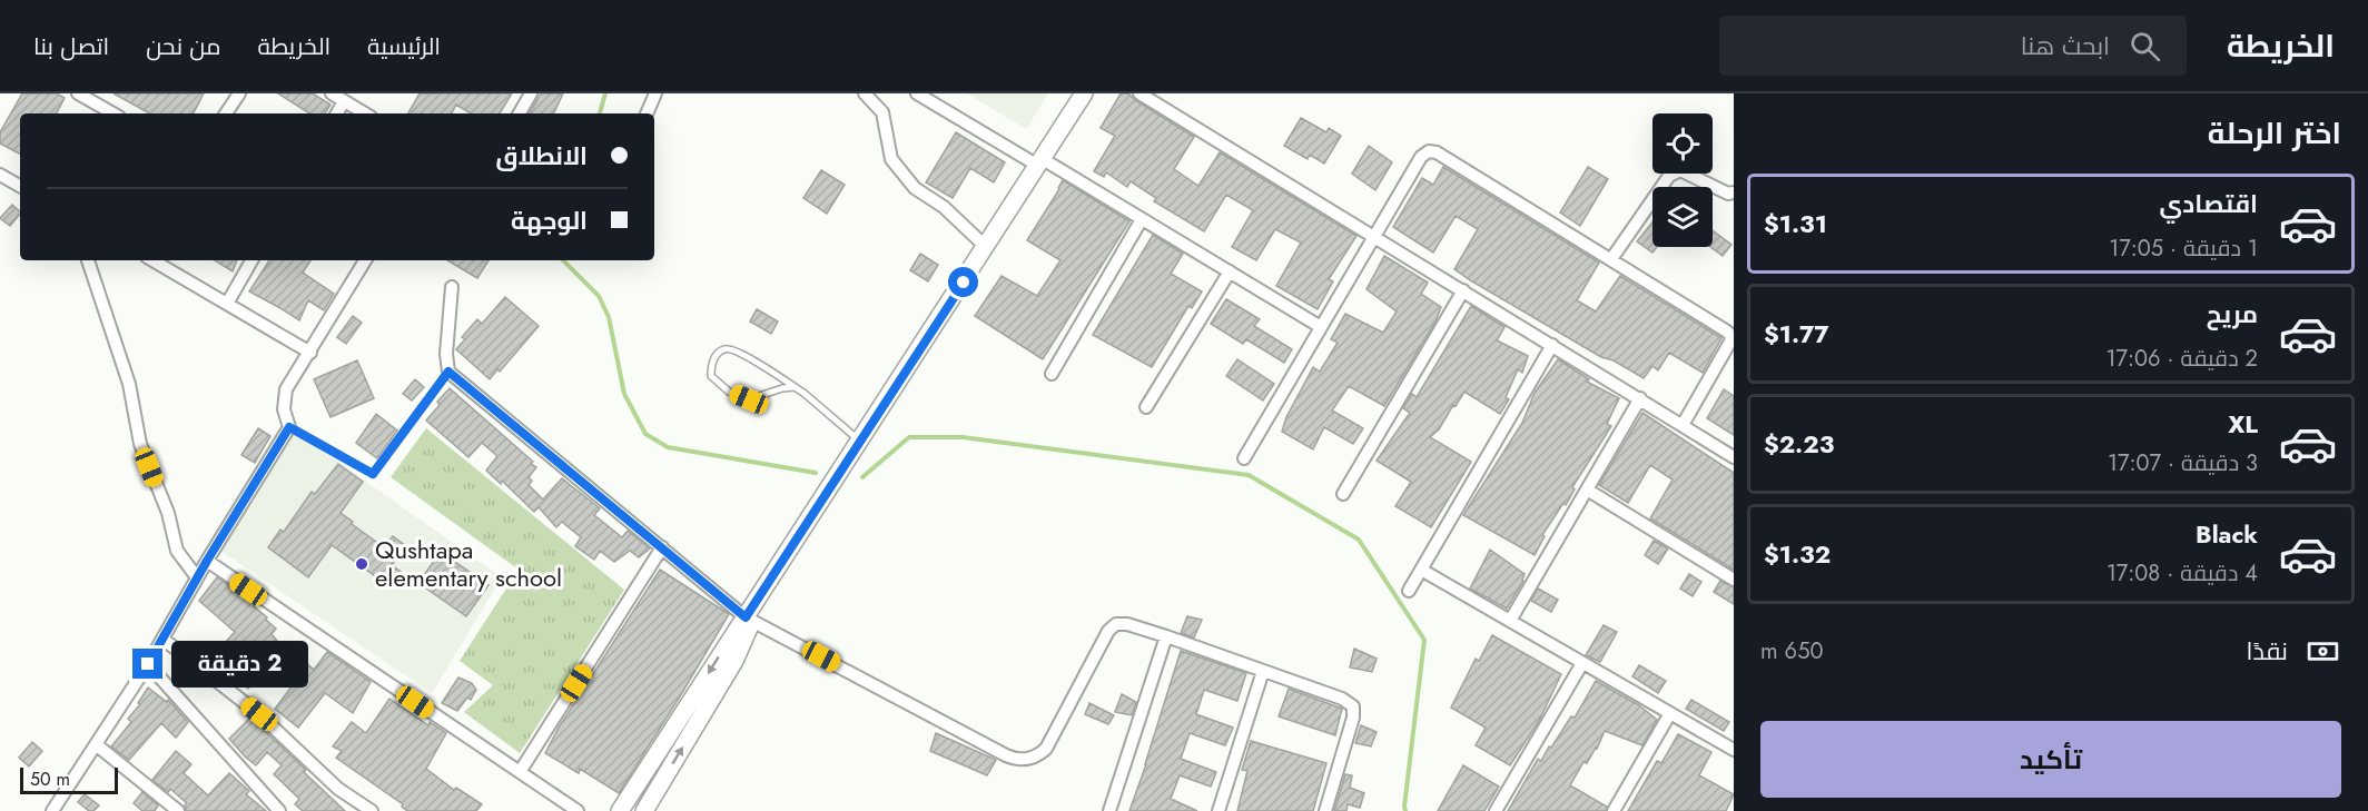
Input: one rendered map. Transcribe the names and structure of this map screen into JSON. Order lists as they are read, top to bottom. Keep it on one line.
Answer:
{"places":["Qushtapa elementary school"],"scale_bar":"50 m","page":{"header":"الخريطة","search":"ابحث هنا","nav":["الرئيسية","الخريطة","من نحن","اتصل بنا"],"heading":"اختر الرحلة","banner":["الانطلاق","الوجهة"],"list":[{"name":"اقتصادي","note":"1 دقيقة · 17:05","value":"$1.31"},{"name":"مريح","note":"2 دقيقة · 17:06","value":"$1.77"},{"name":"XL","note":"3 دقيقة · 17:07","value":"$2.23"},{"name":"Black","note":"4 دقيقة · 17:08","value":"$1.32"}],"pay":["نقدًا","650 m"],"bubble":"2 دقيقة","buttons":"تأكيد","scale":"50 m"}}
